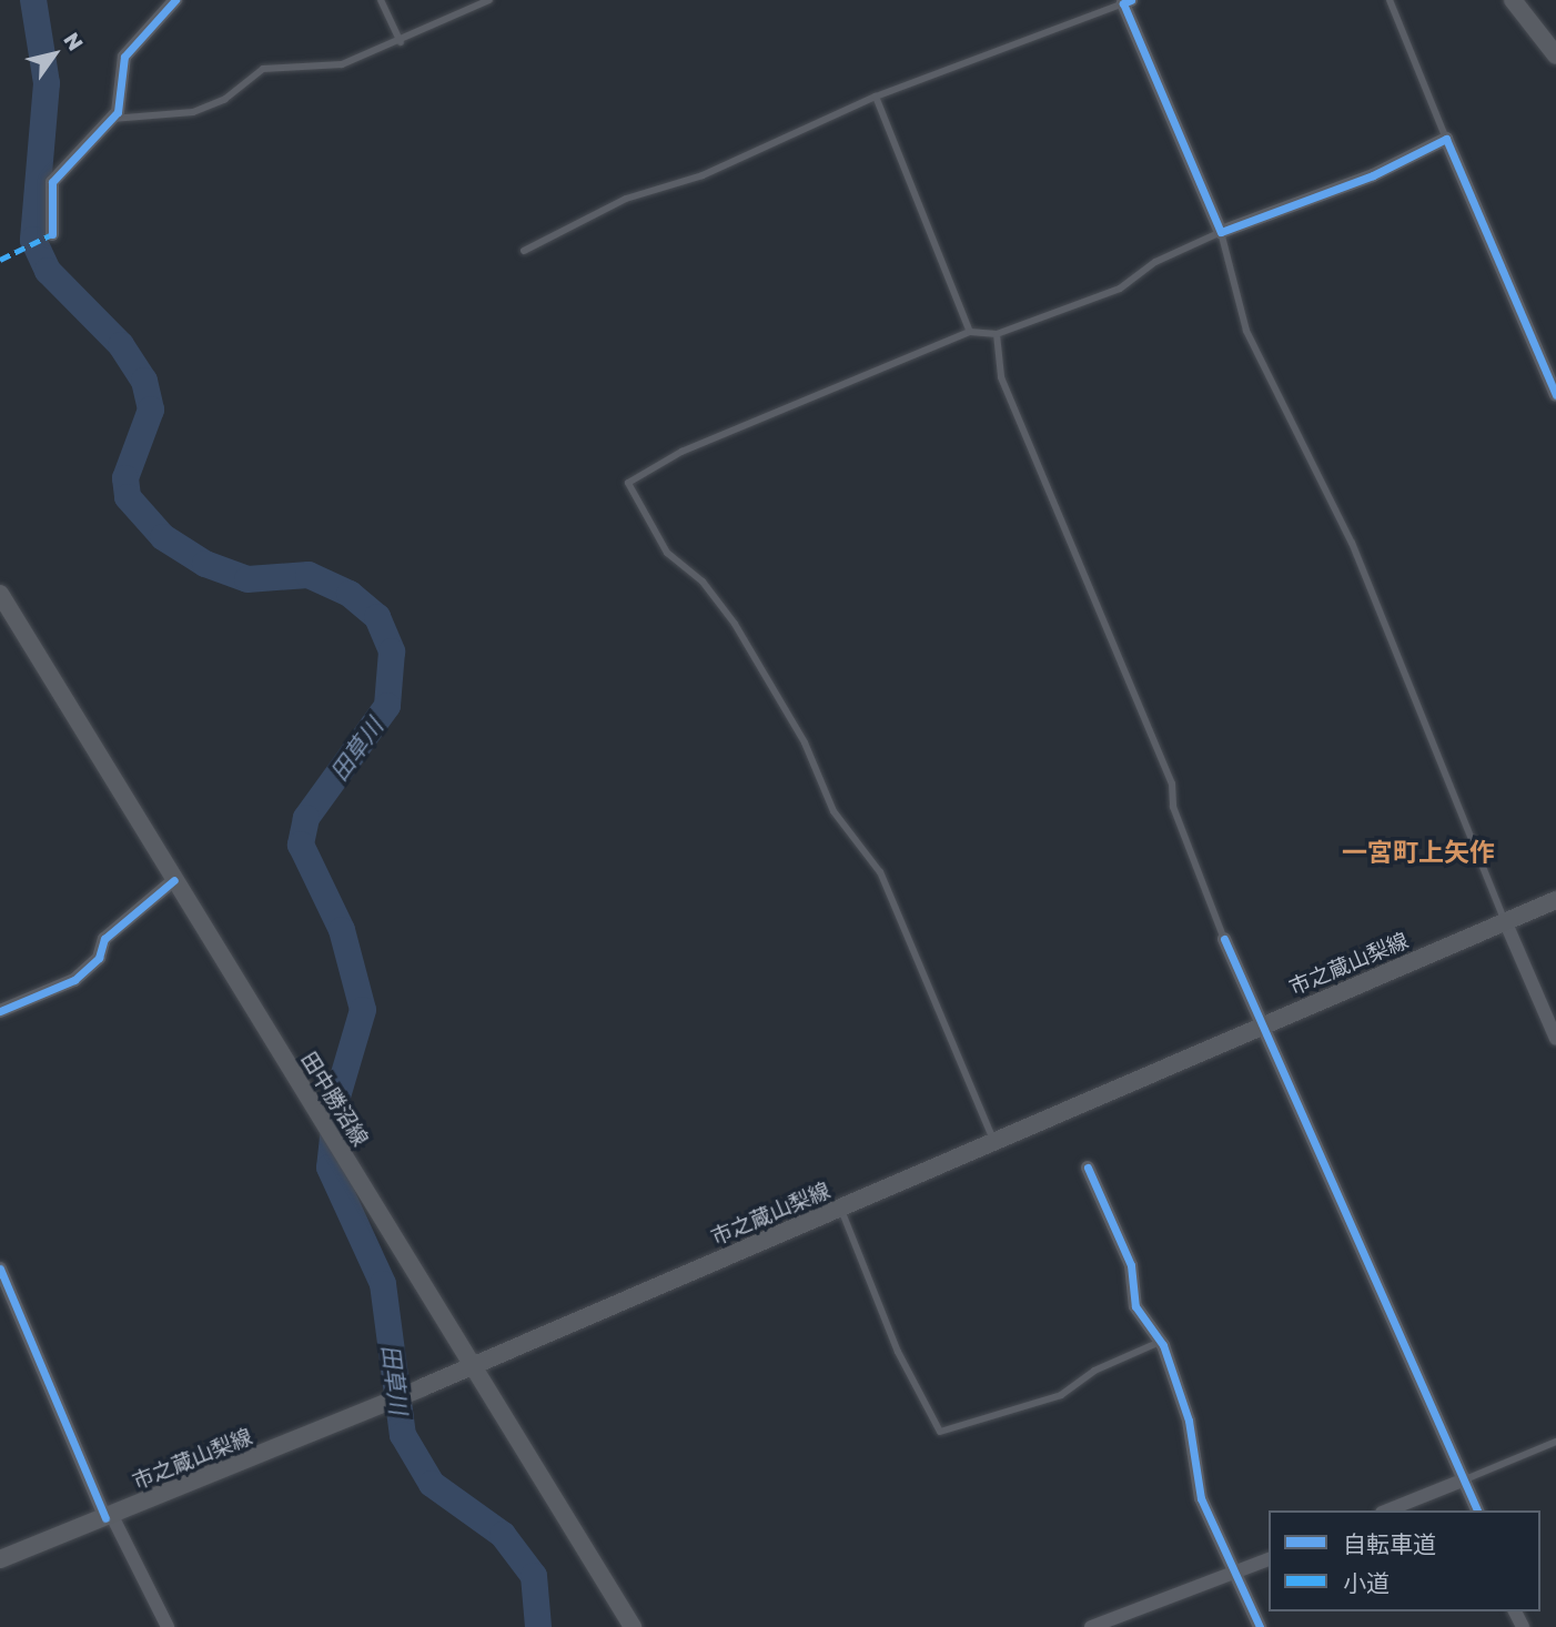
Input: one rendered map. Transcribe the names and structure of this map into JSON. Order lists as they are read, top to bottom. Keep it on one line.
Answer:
{"streets":{"main road":["市之蔵山梨線","田中勝沼線"]},"crossings":[["市之蔵山梨線","田中勝沼線"]],"districts":["一宮町上矢作"],"water":["田草川"],"legend":["自転車道","小道"],"north":"top right"}
